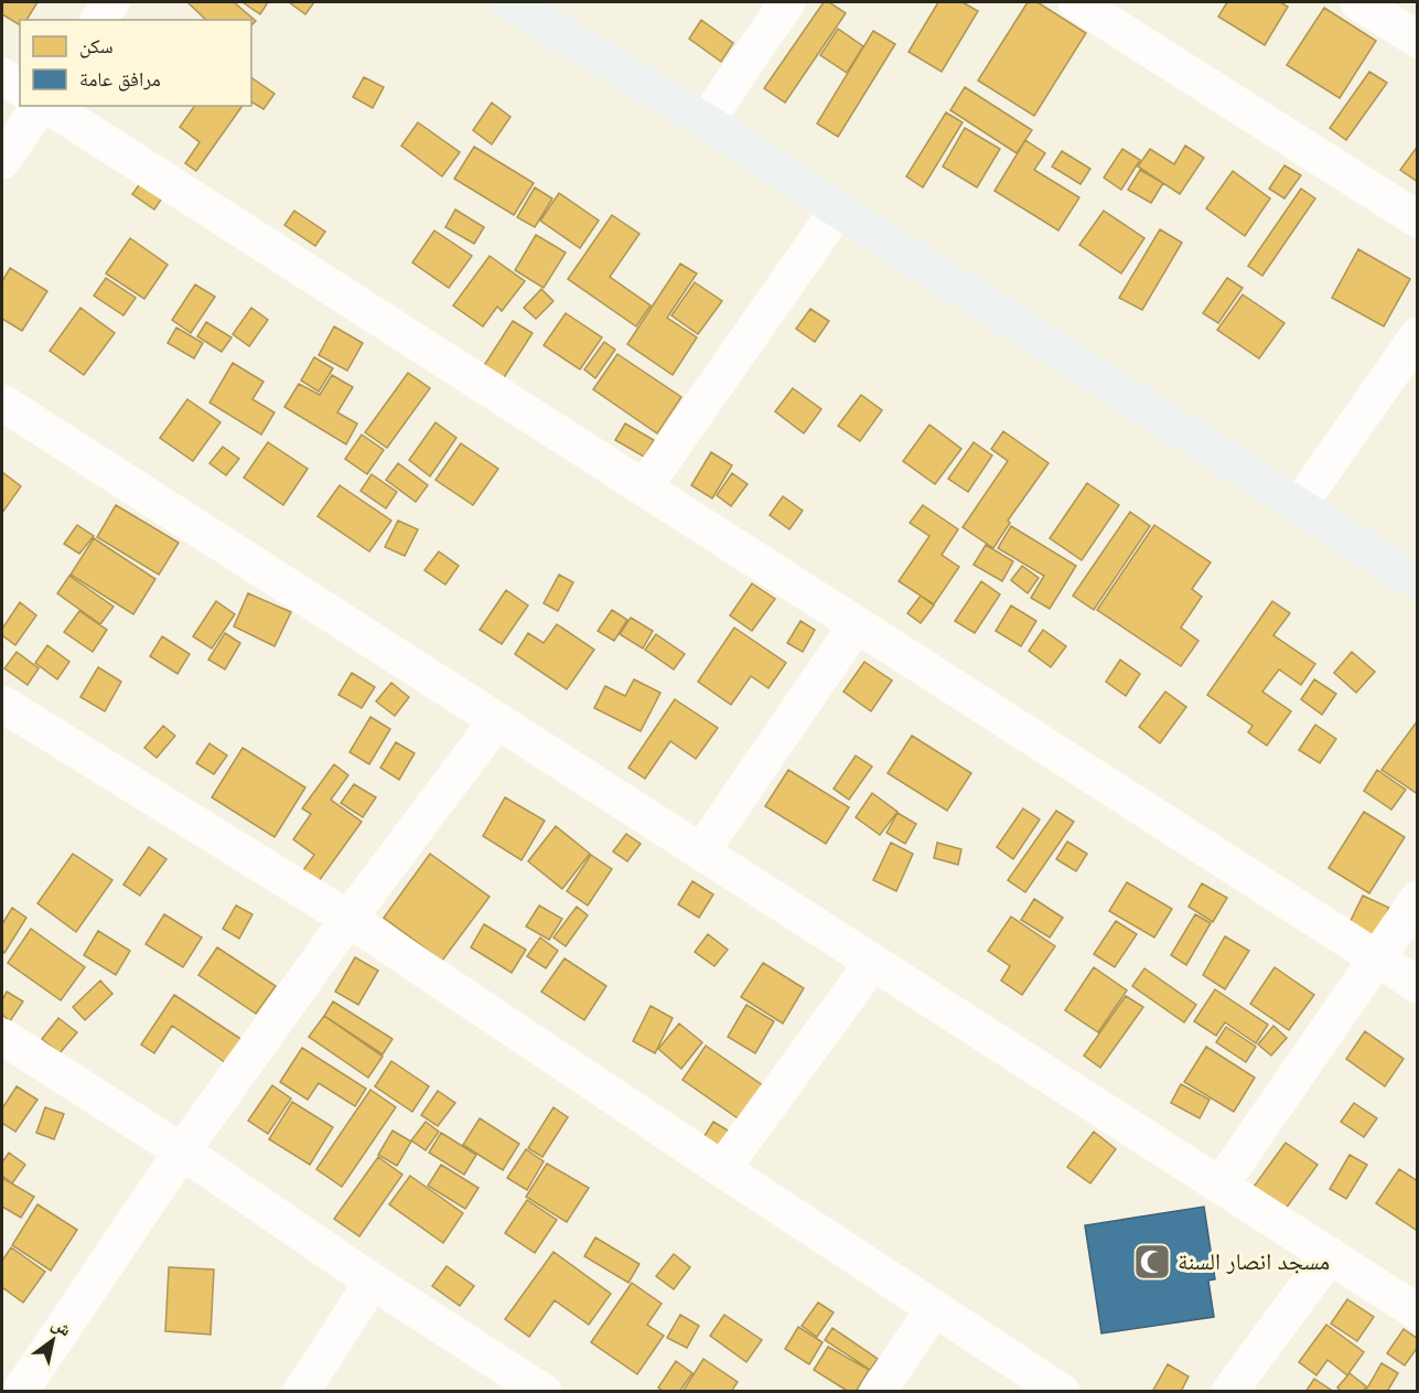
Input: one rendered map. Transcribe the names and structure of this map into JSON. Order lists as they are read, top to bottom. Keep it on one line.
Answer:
{"places":{"mosque":["مسجد انصار السنة"]},"legend":["سكن","مرافق عامة"],"north":"top right"}
